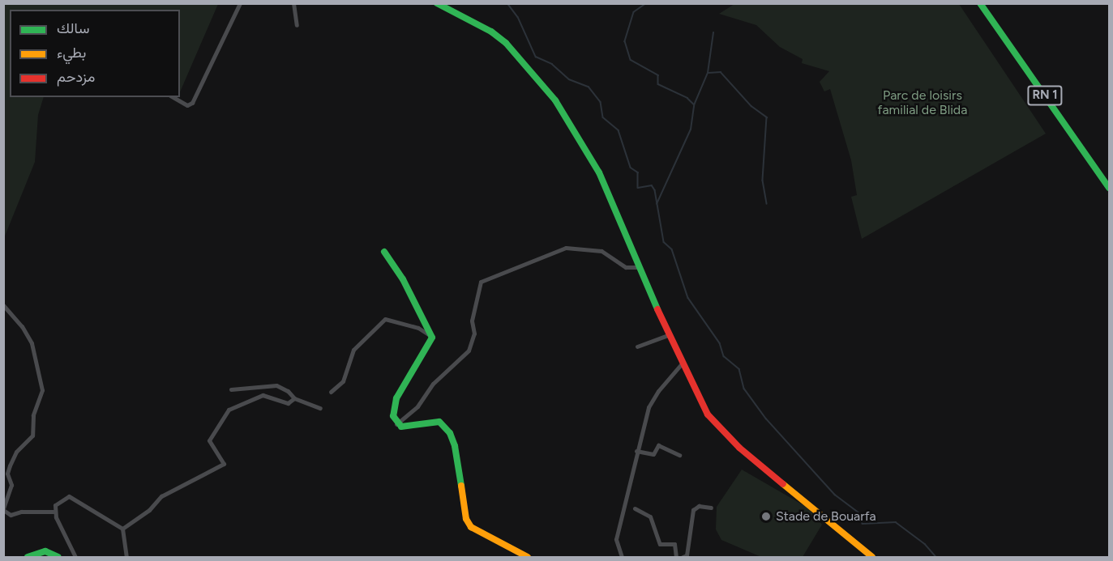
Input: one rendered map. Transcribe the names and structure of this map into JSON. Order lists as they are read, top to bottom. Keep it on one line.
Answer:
{"streets":{"street":["RN 1"]},"parks":["Parc de loisirs familial de Blida"],"places":["Stade de Bouarfa"],"legend":["سالك","بطيء","مزدحم"]}
